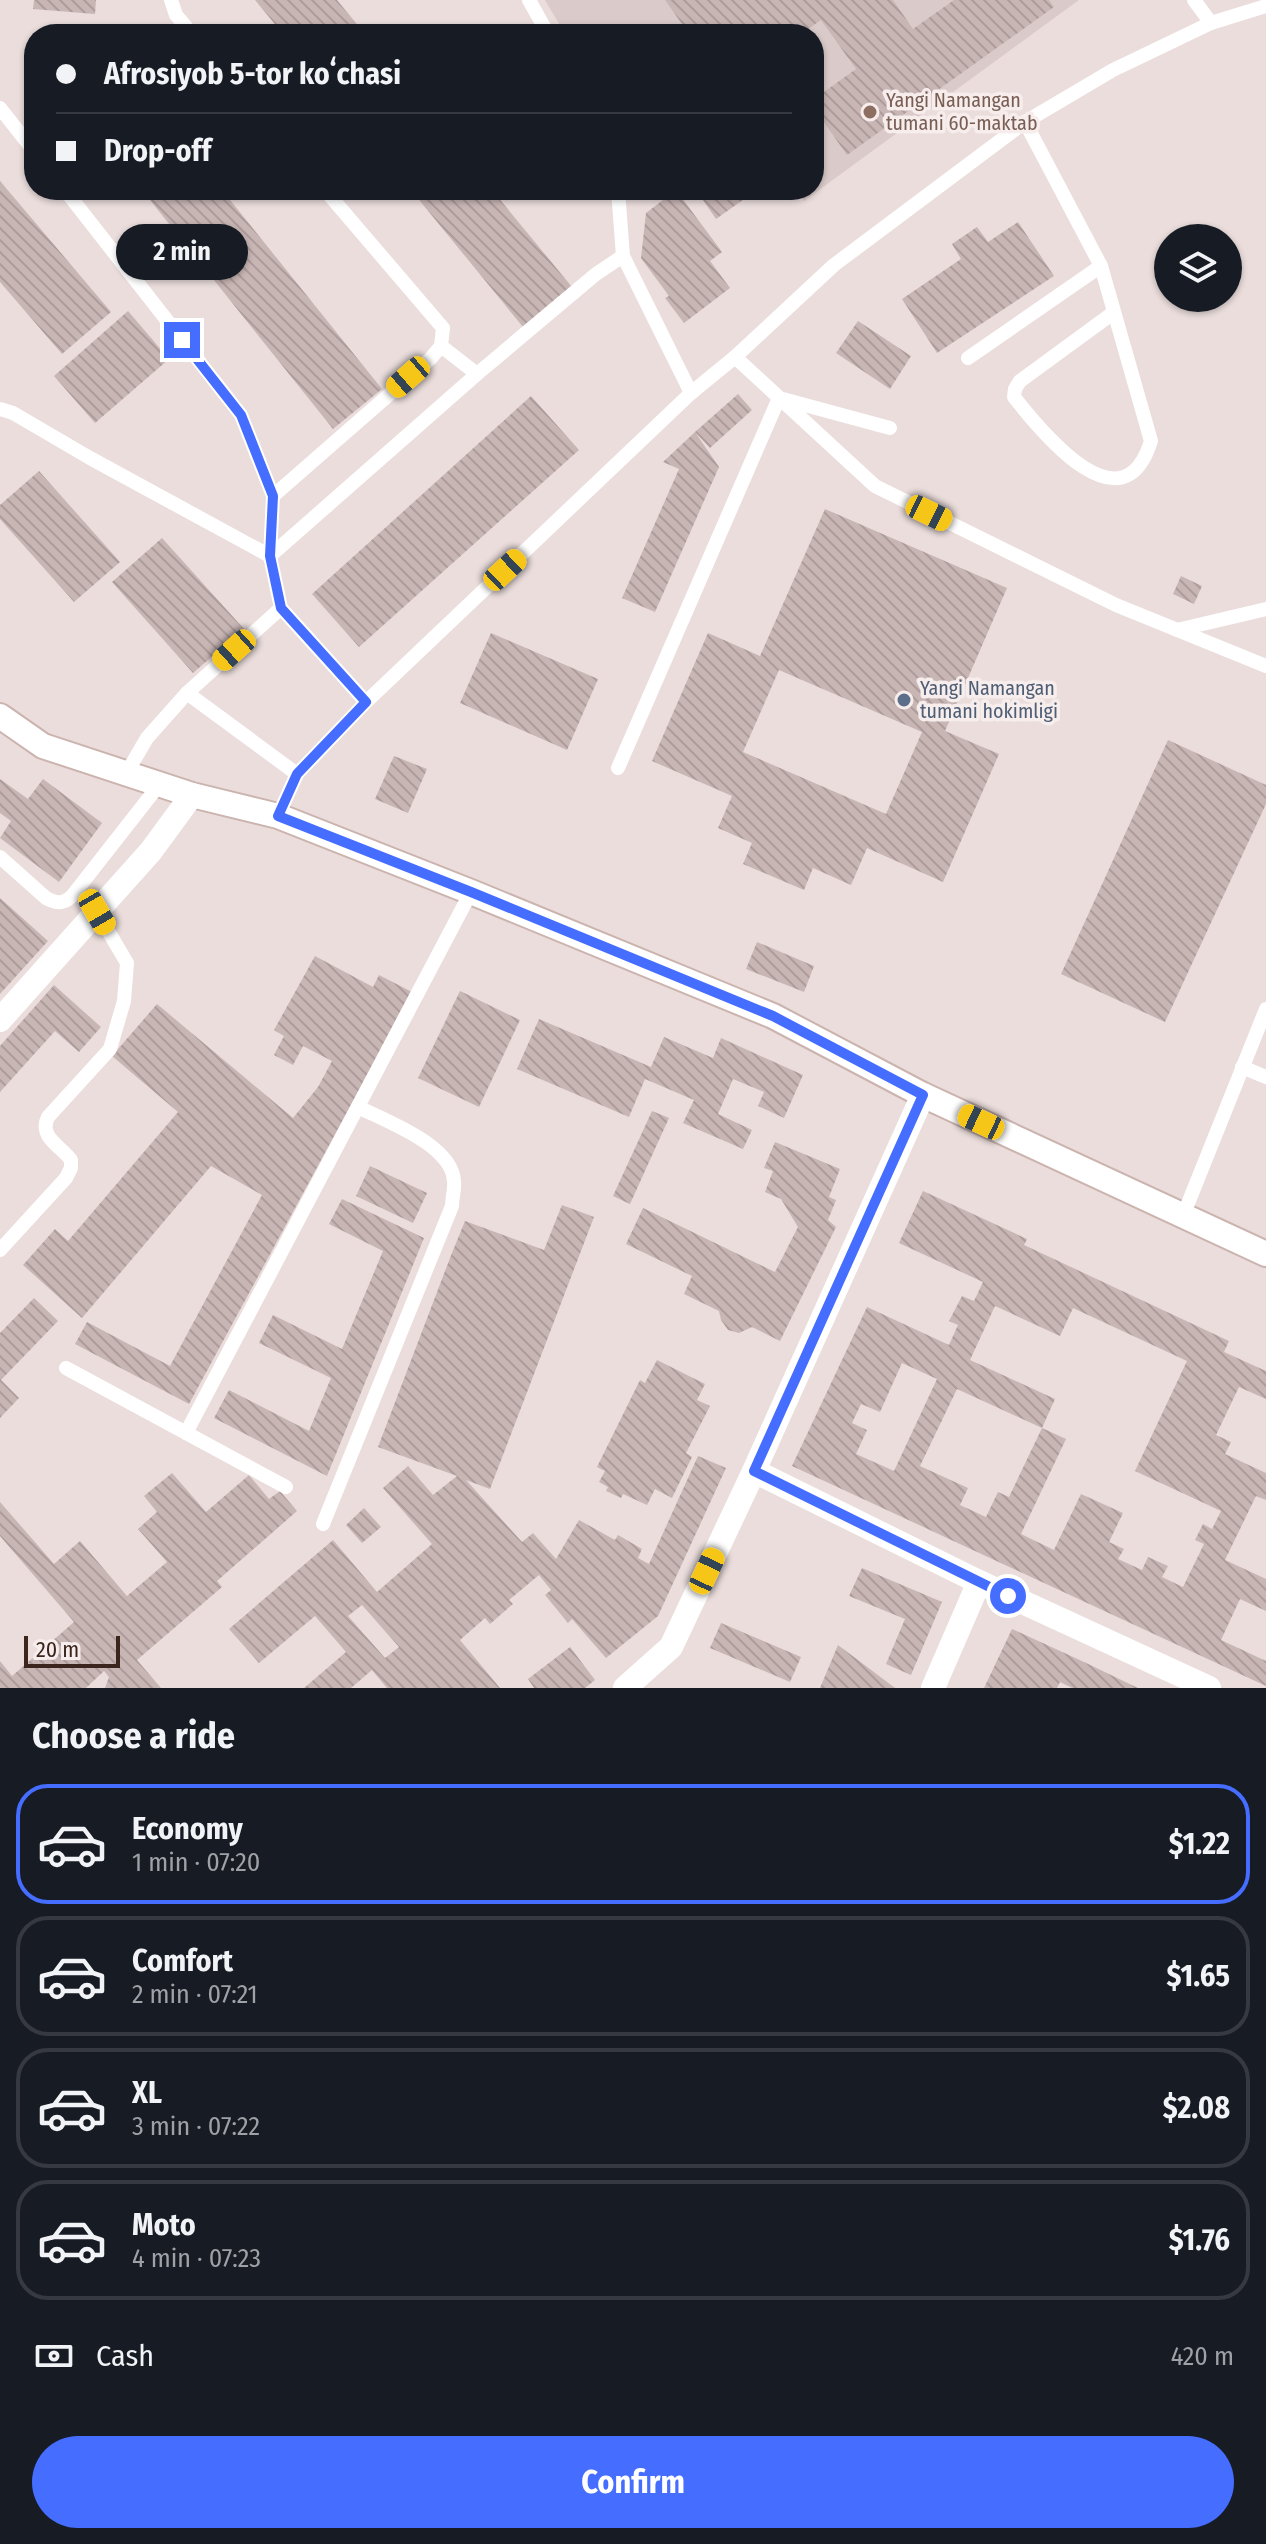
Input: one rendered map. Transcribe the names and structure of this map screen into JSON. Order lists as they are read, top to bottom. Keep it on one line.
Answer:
{"places":["Yangi Namangan tumani 60-maktab","Yangi Namangan tumani hokimligi"],"scale_bar":"20 m","page":{"banner":["Afrosiyob 5-tor koʻchasi","Drop-off"],"bubble":"2 min","scale":"20 m","heading":"Choose a ride","list":[{"name":"Economy","note":"1 min · 07:20","value":"$1.22"},{"name":"Comfort","note":"2 min · 07:21","value":"$1.65"},{"name":"XL","note":"3 min · 07:22","value":"$2.08"},{"name":"Moto","note":"4 min · 07:23","value":"$1.76"}],"pay":["Cash","420 m"],"buttons":"Confirm"}}
